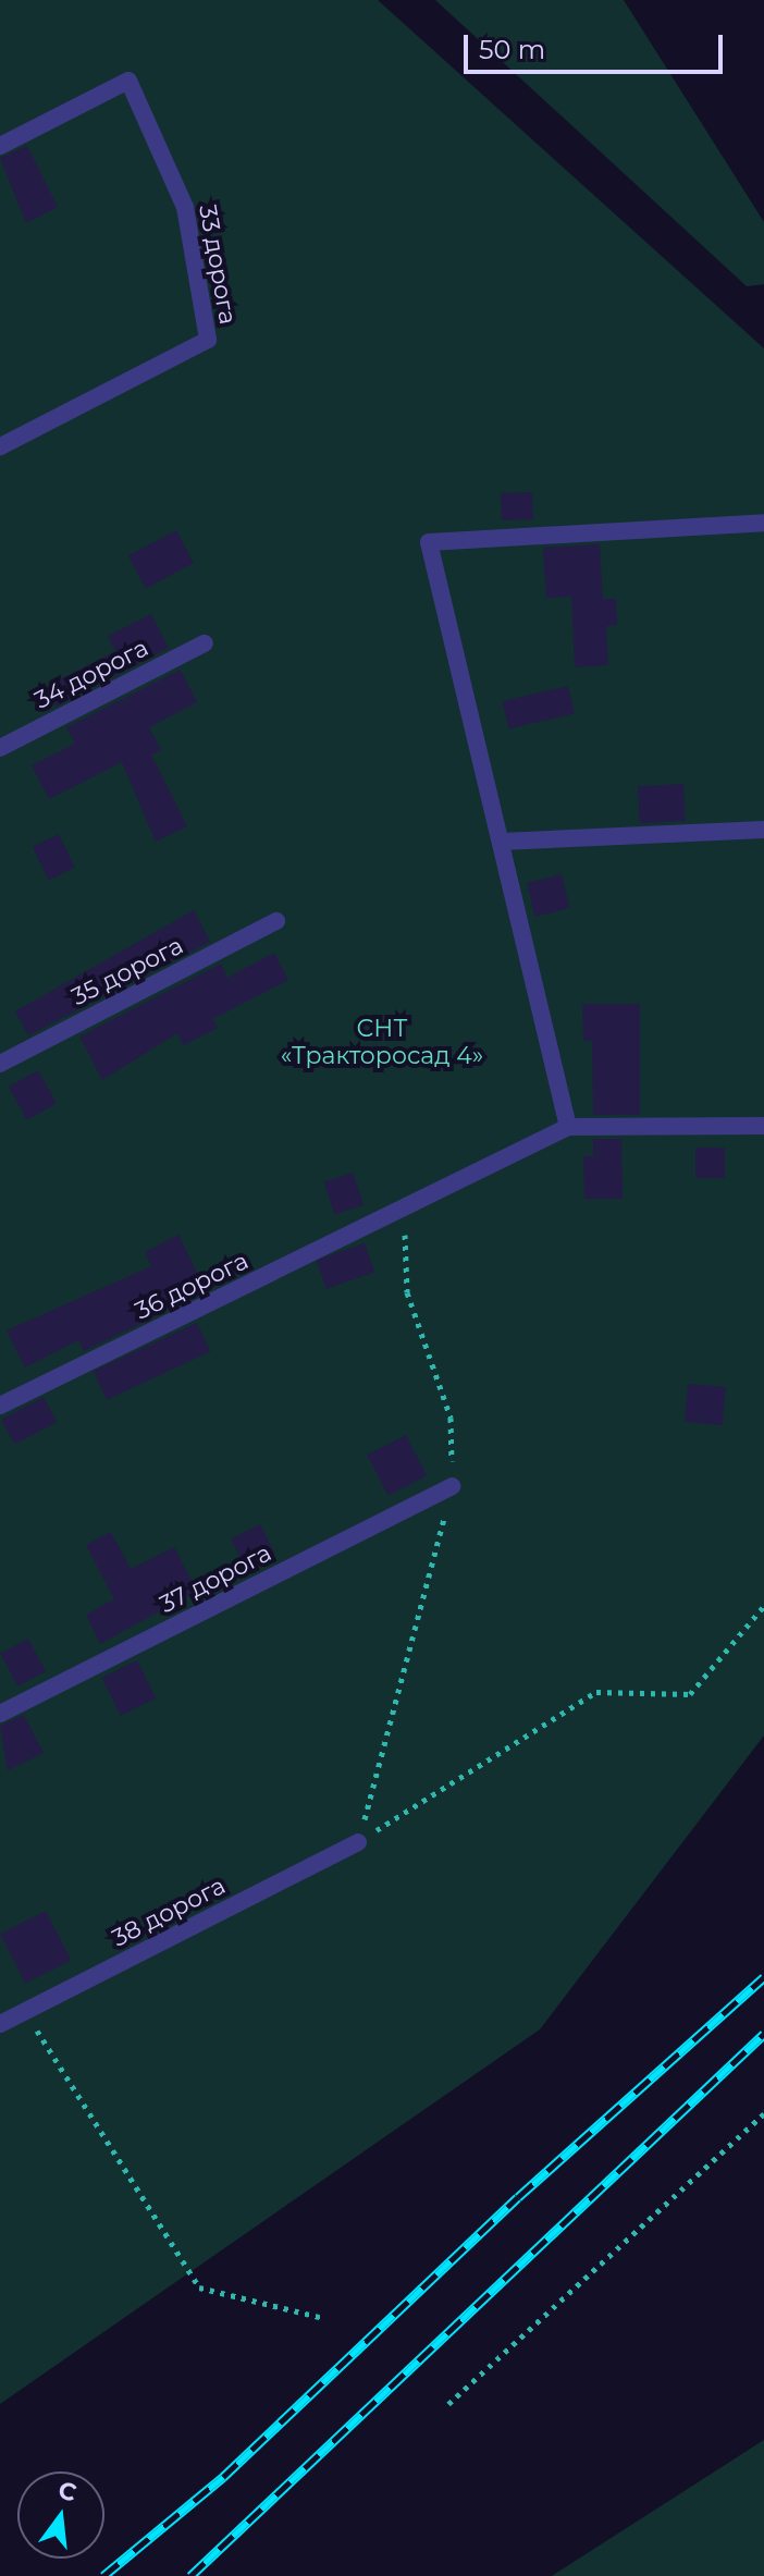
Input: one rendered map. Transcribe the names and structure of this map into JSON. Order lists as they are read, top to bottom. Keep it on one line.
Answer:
{"streets":{"lane":["33 дорога","34 дорога","35 дорога","36 дорога","37 дорога","38 дорога"]},"parks":["СНТ «Тракторосад 4»"],"scale_bar":"50 m","north":"top"}
